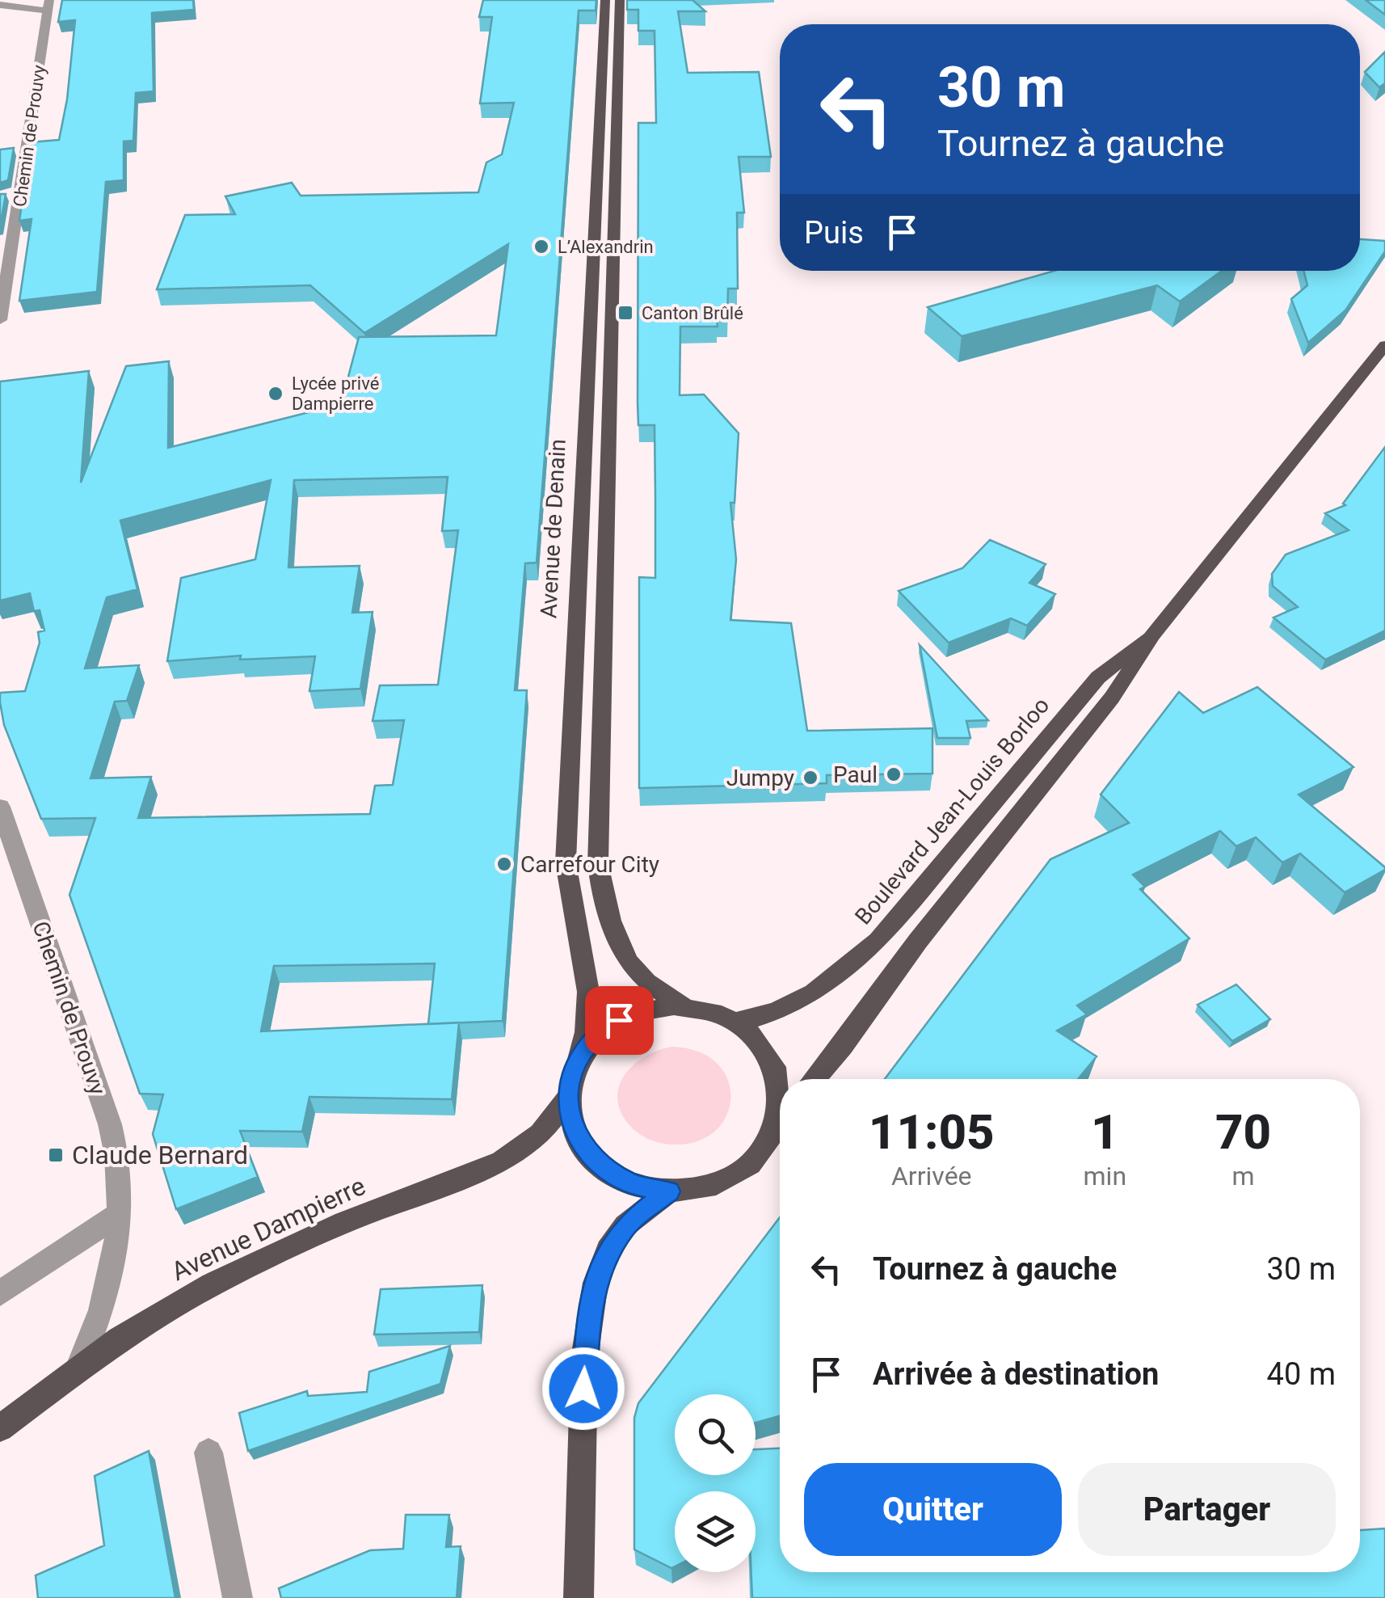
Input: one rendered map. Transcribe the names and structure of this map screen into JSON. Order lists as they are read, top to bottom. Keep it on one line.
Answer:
{"streets":{"main road":["Avenue de Denain","Boulevard Jean-Louis Borloo","Avenue Dampierre"],"street":["Chemin de Prouvy"]},"crossings":[["Chemin de Prouvy","Avenue Dampierre"]],"places":{"other":["L’Alexandrin","Lycée privé Dampierre","Paul","Jumpy","Carrefour City"],"transit":["Canton Brûlé","Claude Bernard"]},"page":{"turn":["30 m","Tournez à gauche"],"then":"Puis","eta":["11:05","Arrivée","1","min","70","m"],"list":[{"name":"Tournez à gauche","value":"30 m"},{"name":"Arrivée à destination","value":"40 m"}],"buttons":["Quitter","Partager"]}}
